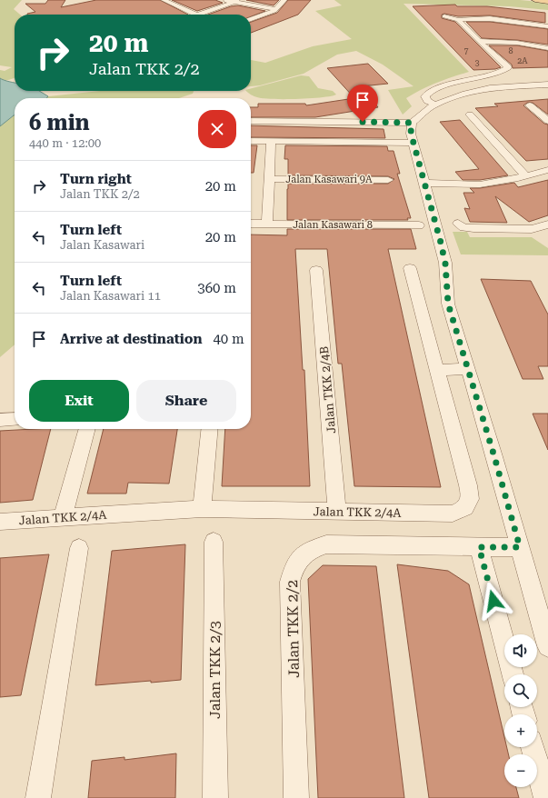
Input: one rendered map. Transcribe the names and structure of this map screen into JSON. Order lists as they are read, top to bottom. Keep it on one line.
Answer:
{"streets":{"street":["Jalan Kasawari 9A","Jalan Kasawari 8","Jalan TKK 2/4B","Jalan TKK 2/4A","Jalan TKK 2/2","Jalan TKK 2/3"]},"crossings":[["Jalan TKK 2/4B","Jalan TKK 2/4A"]],"house_numbers":["7","8","2A","3"],"page":{"turn":["20 m","Jalan TKK 2/2"],"heading":["6 min","440 m · 12:00"],"list":[{"name":"Turn right","note":"Jalan TKK 2/2","value":"20 m"},{"name":"Turn left","note":"Jalan Kasawari","value":"20 m"},{"name":"Turn left","note":"Jalan Kasawari 11","value":"360 m"},{"name":"Arrive at destination","value":"40 m"}],"buttons":["Exit","Share"],"map_buttons":["+","−"]}}
